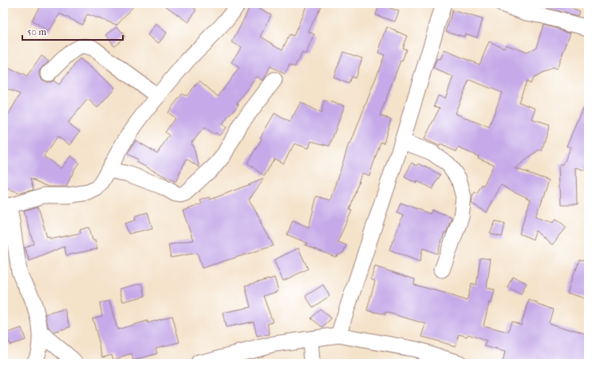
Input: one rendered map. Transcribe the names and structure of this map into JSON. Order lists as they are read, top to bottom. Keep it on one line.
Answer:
{"scale_bar":"50 m"}
